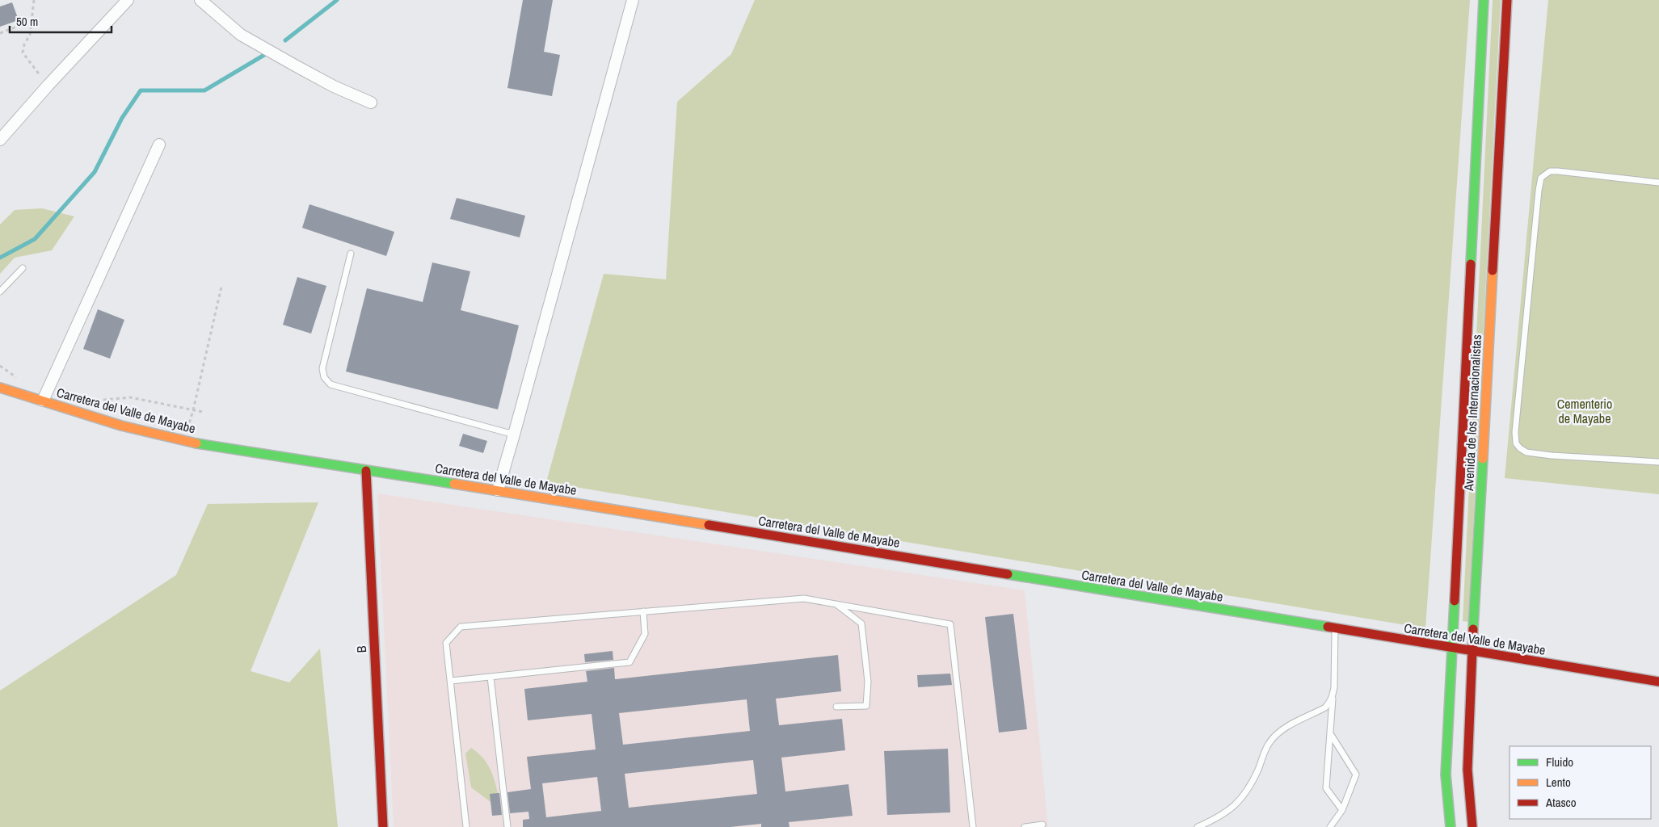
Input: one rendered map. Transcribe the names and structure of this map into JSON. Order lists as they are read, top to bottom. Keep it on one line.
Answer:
{"streets":{"main road":["Carretera del Valle de Mayabe","Avenida de los Internacionalistas","B"]},"crossings":[["Carretera del Valle de Mayabe","Avenida de los Internacionalistas"],["Carretera del Valle de Mayabe","B"]],"parks":["Cementerio de Mayabe"],"legend":["Fluido","Lento","Atasco"],"scale_bar":"50 m"}
